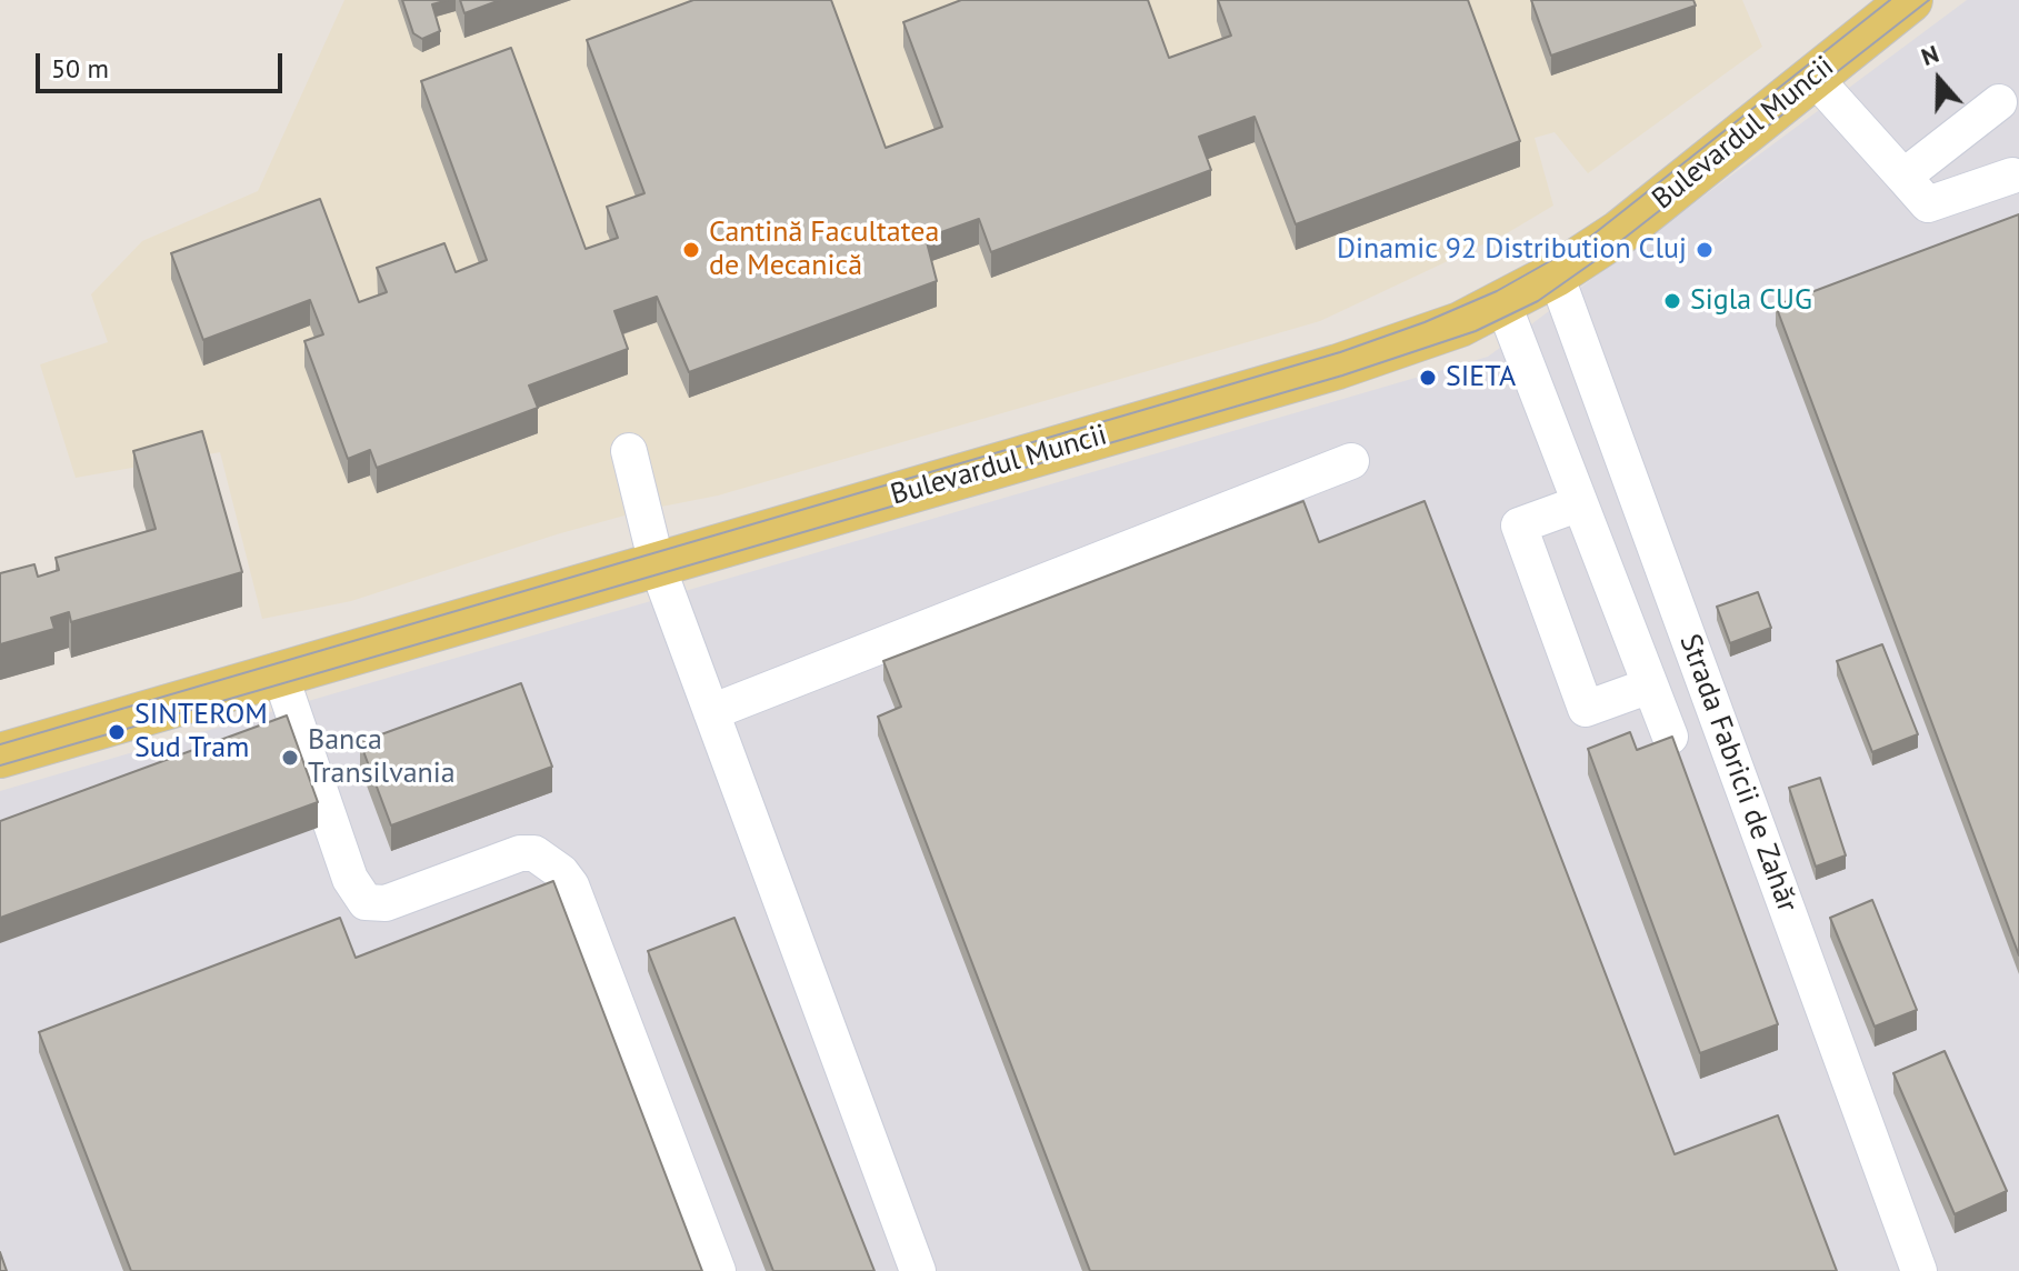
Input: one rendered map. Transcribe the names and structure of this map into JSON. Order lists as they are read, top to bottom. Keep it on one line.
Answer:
{"streets":{"main road":["Bulevardul Muncii"],"lane":["Strada Fabricii de Zahăr"]},"crossings":[["Bulevardul Muncii","Strada Fabricii de Zahăr"]],"places":["Cantină Facultatea de Mecanică","Dinamic 92 Distribution Cluj","Sigla CUG","SIETA","SINTEROM Sud Tram","Banca Transilvania"],"scale_bar":"50 m","north":"top"}
